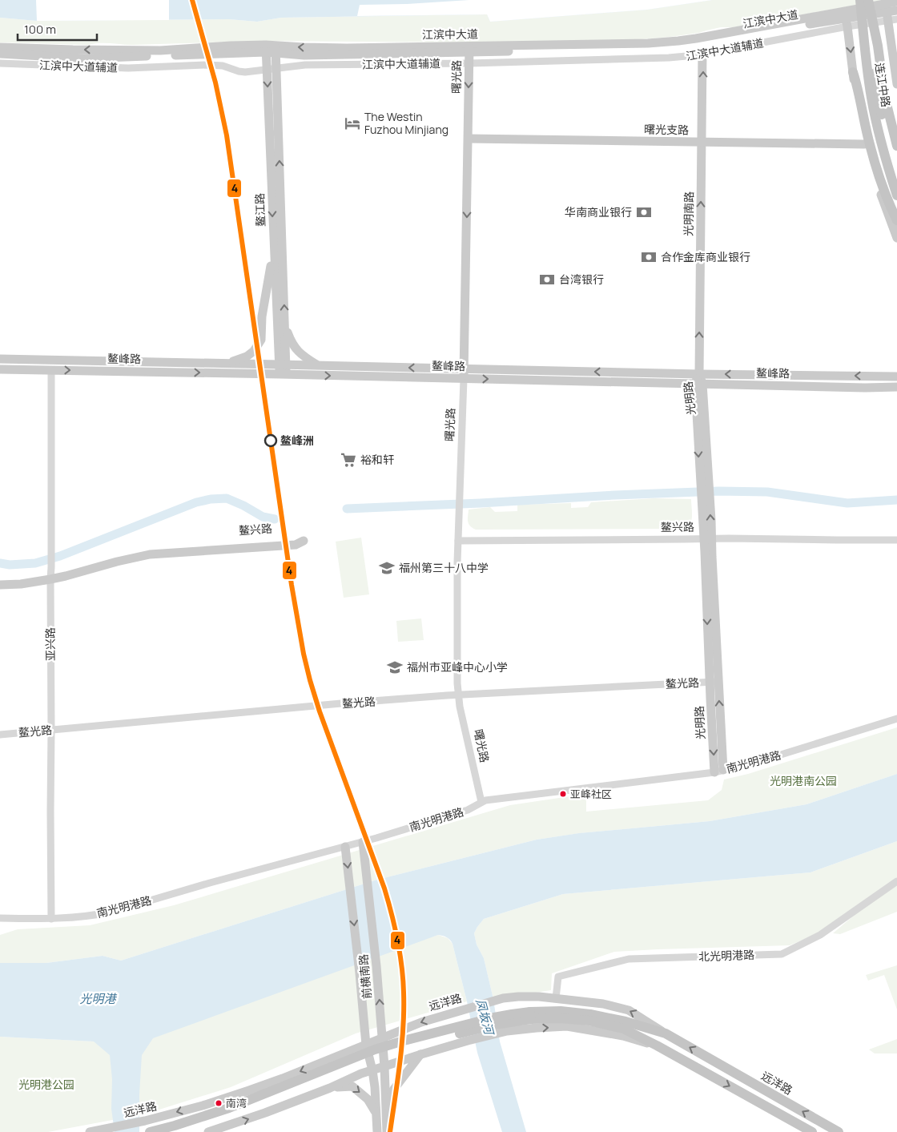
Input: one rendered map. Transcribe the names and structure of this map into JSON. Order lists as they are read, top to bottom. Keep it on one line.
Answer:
{"streets":{"highway":["连江中路","远洋路"],"main road":["江滨中大道","曙光路","曙光支路","鳌江路","光明南路","鳌峰路","光明路","鳌兴路","前横南路"],"street":["江滨中大道辅道","亚兴路","鳌光路","南光明港路","北光明港路"]},"crossings":[["江滨中大道","江滨中大道辅道"],["江滨中大道","曙光路"],["江滨中大道","鳌江路"],["江滨中大道辅道","曙光路"],["江滨中大道辅道","鳌江路"],["江滨中大道辅道","光明南路"],["曙光路","曙光支路"],["曙光路","鳌峰路"],["曙光路","鳌兴路"],["曙光路","鳌光路"],["曙光路","南光明港路"],["曙光支路","光明南路"],["鳌江路","鳌峰路"],["光明南路","鳌峰路"],["光明南路","光明路"],["鳌峰路","光明路"],["鳌峰路","亚兴路"],["光明路","鳌兴路"],["光明路","鳌光路"],["光明路","南光明港路"],["鳌兴路","亚兴路"],["亚兴路","鳌光路"],["亚兴路","南光明港路"],["南光明港路","前横南路"],["北光明港路","远洋路"],["前横南路","远洋路"]],"one_way":["曙光路","光明南路"],"water":["光明港","凤坂河"],"parks":["光明港南公园","光明港公园"],"places":{"hotel":["The Westin Fuzhou Minjiang"],"bank":["华南商业银行","合作金库商业银行","台湾银行"],"other":["鳌峰洲","亚峰社区","南湾"],"supermarket":["裕和轩"],"school or university":["福州第三十八中学","福州市亚峰中心小学"]},"lines":["transit line 4"],"scale_bar":"100 m"}
